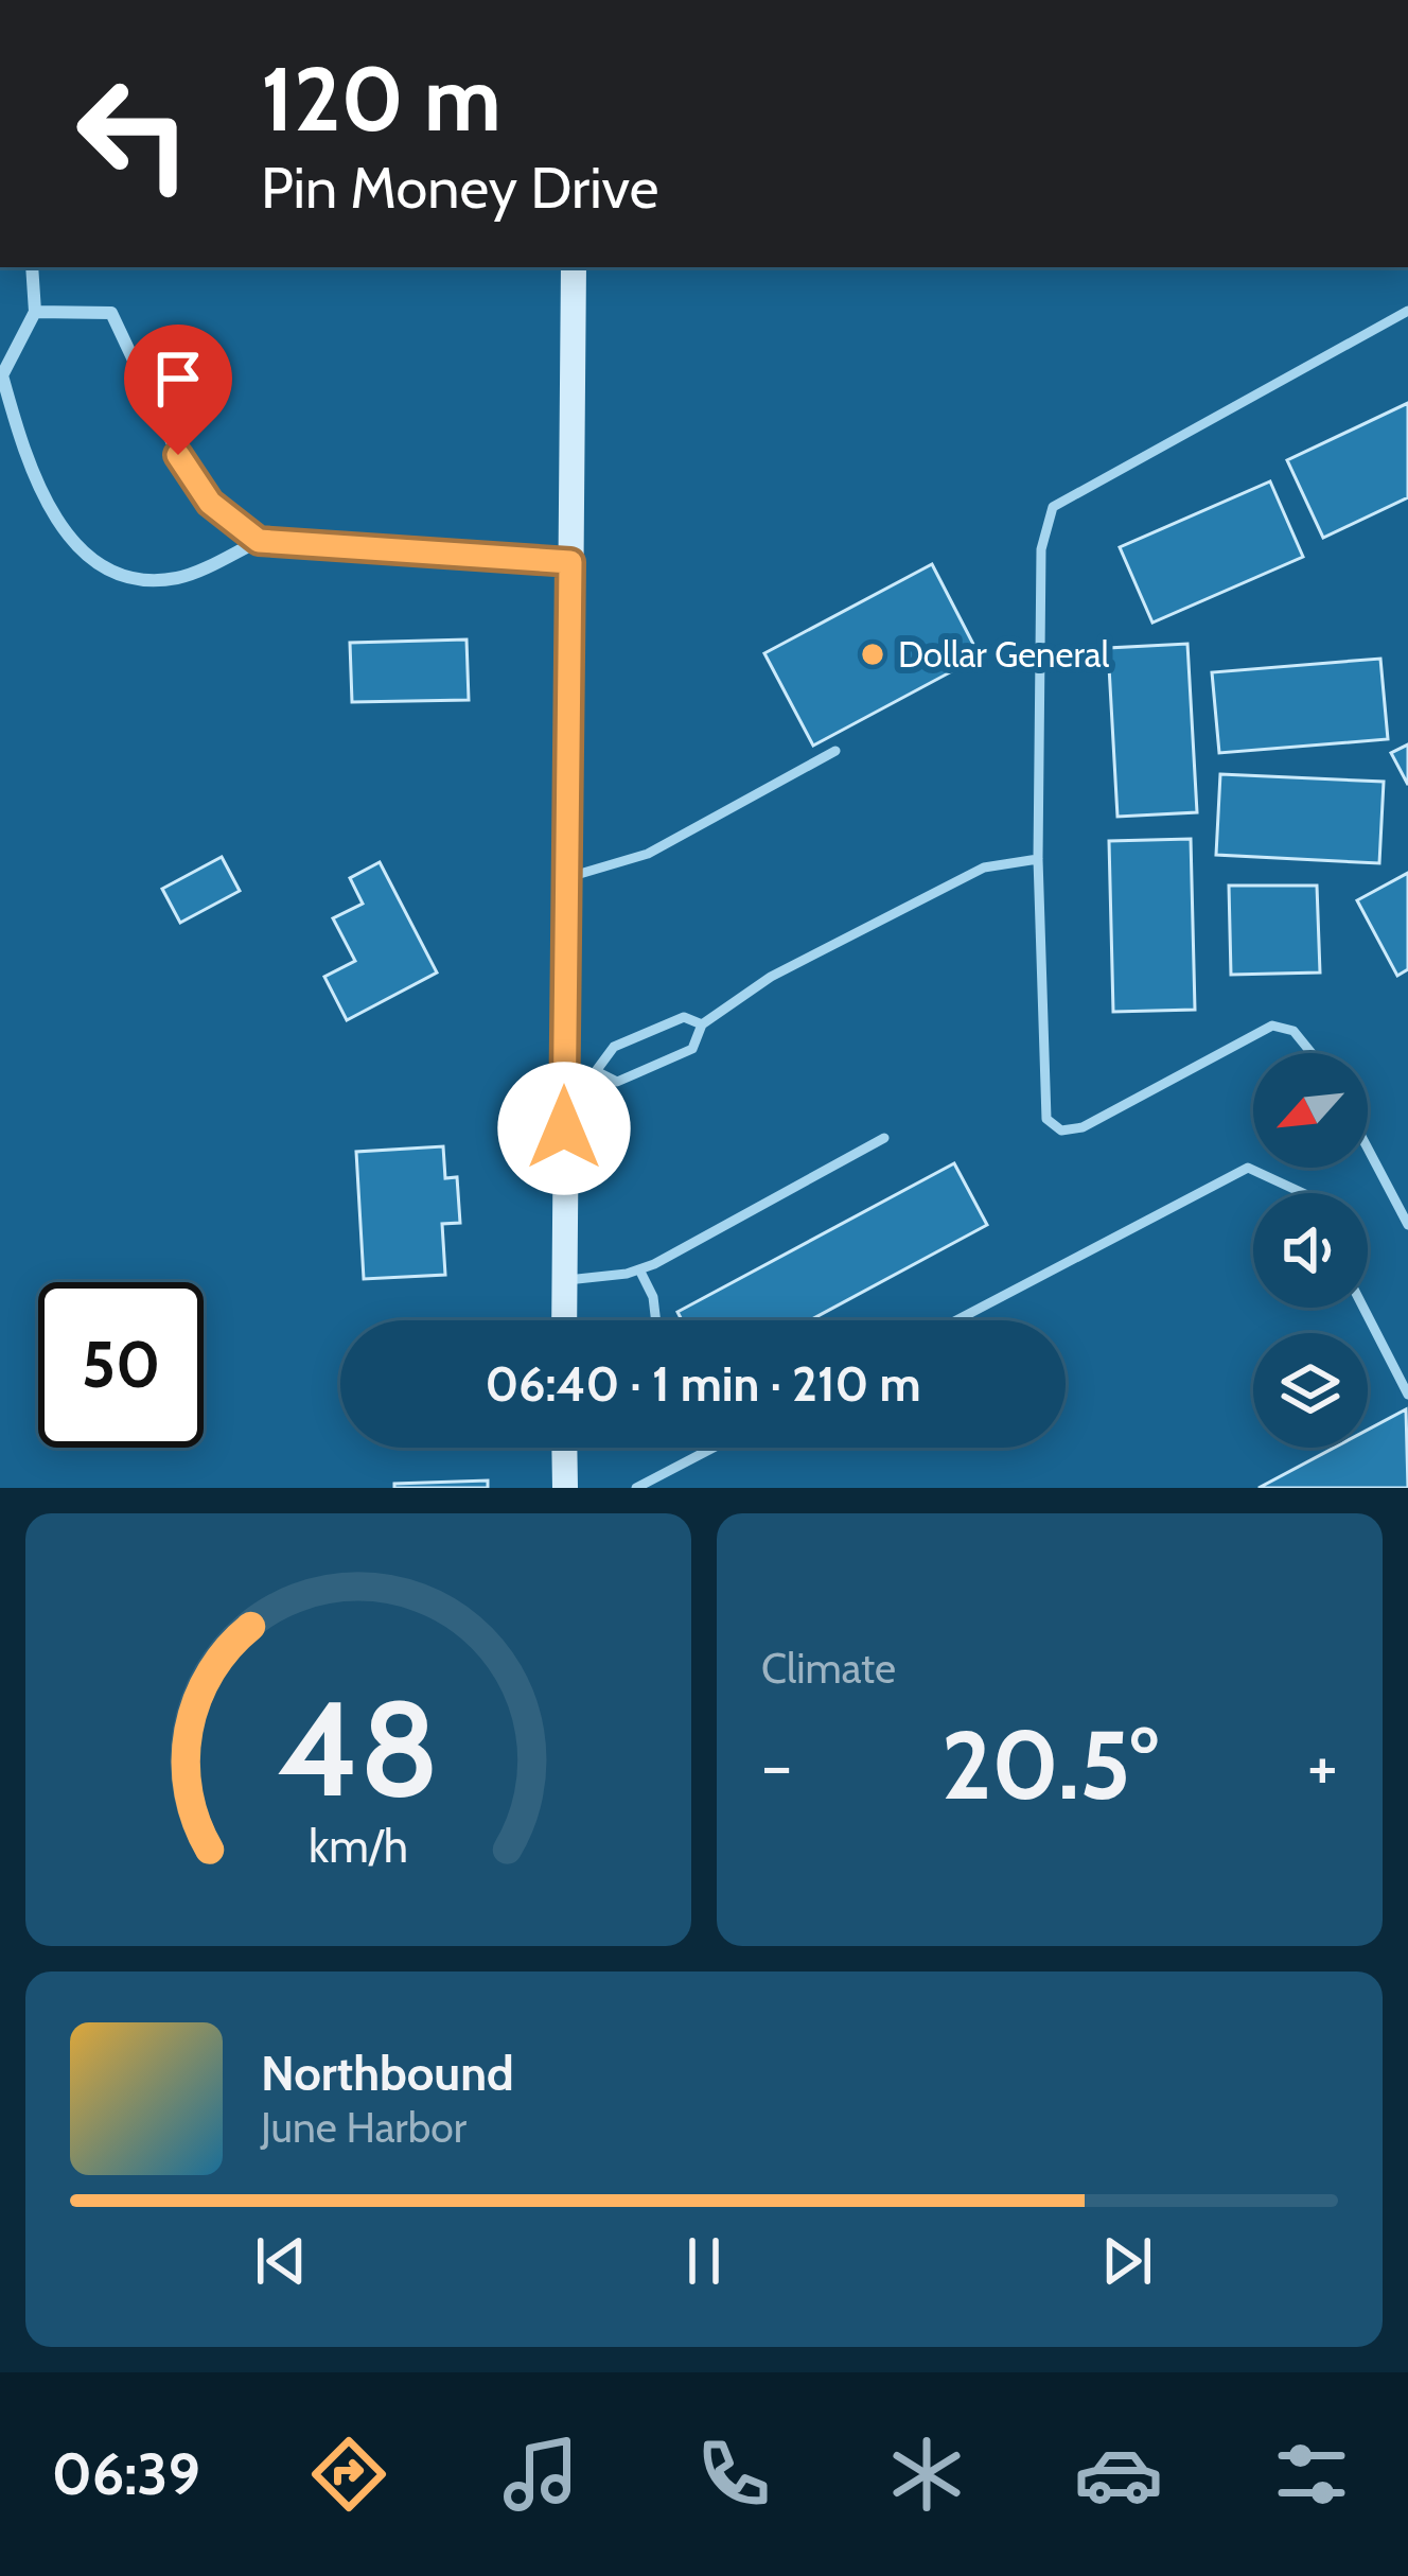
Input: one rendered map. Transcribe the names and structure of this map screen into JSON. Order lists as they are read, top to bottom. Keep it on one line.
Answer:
{"places":["Dollar General"],"north":"bottom left","page":{"turn":["120 m","Pin Money Drive"],"limit":"50","trip":"06:40 · 1 min · 210 m","tile":"Climate","heat":["−","20.5°","+"],"song":["Northbound","June Harbor"],"tabs":"06:39","gauge":["48","km/h"]}}
